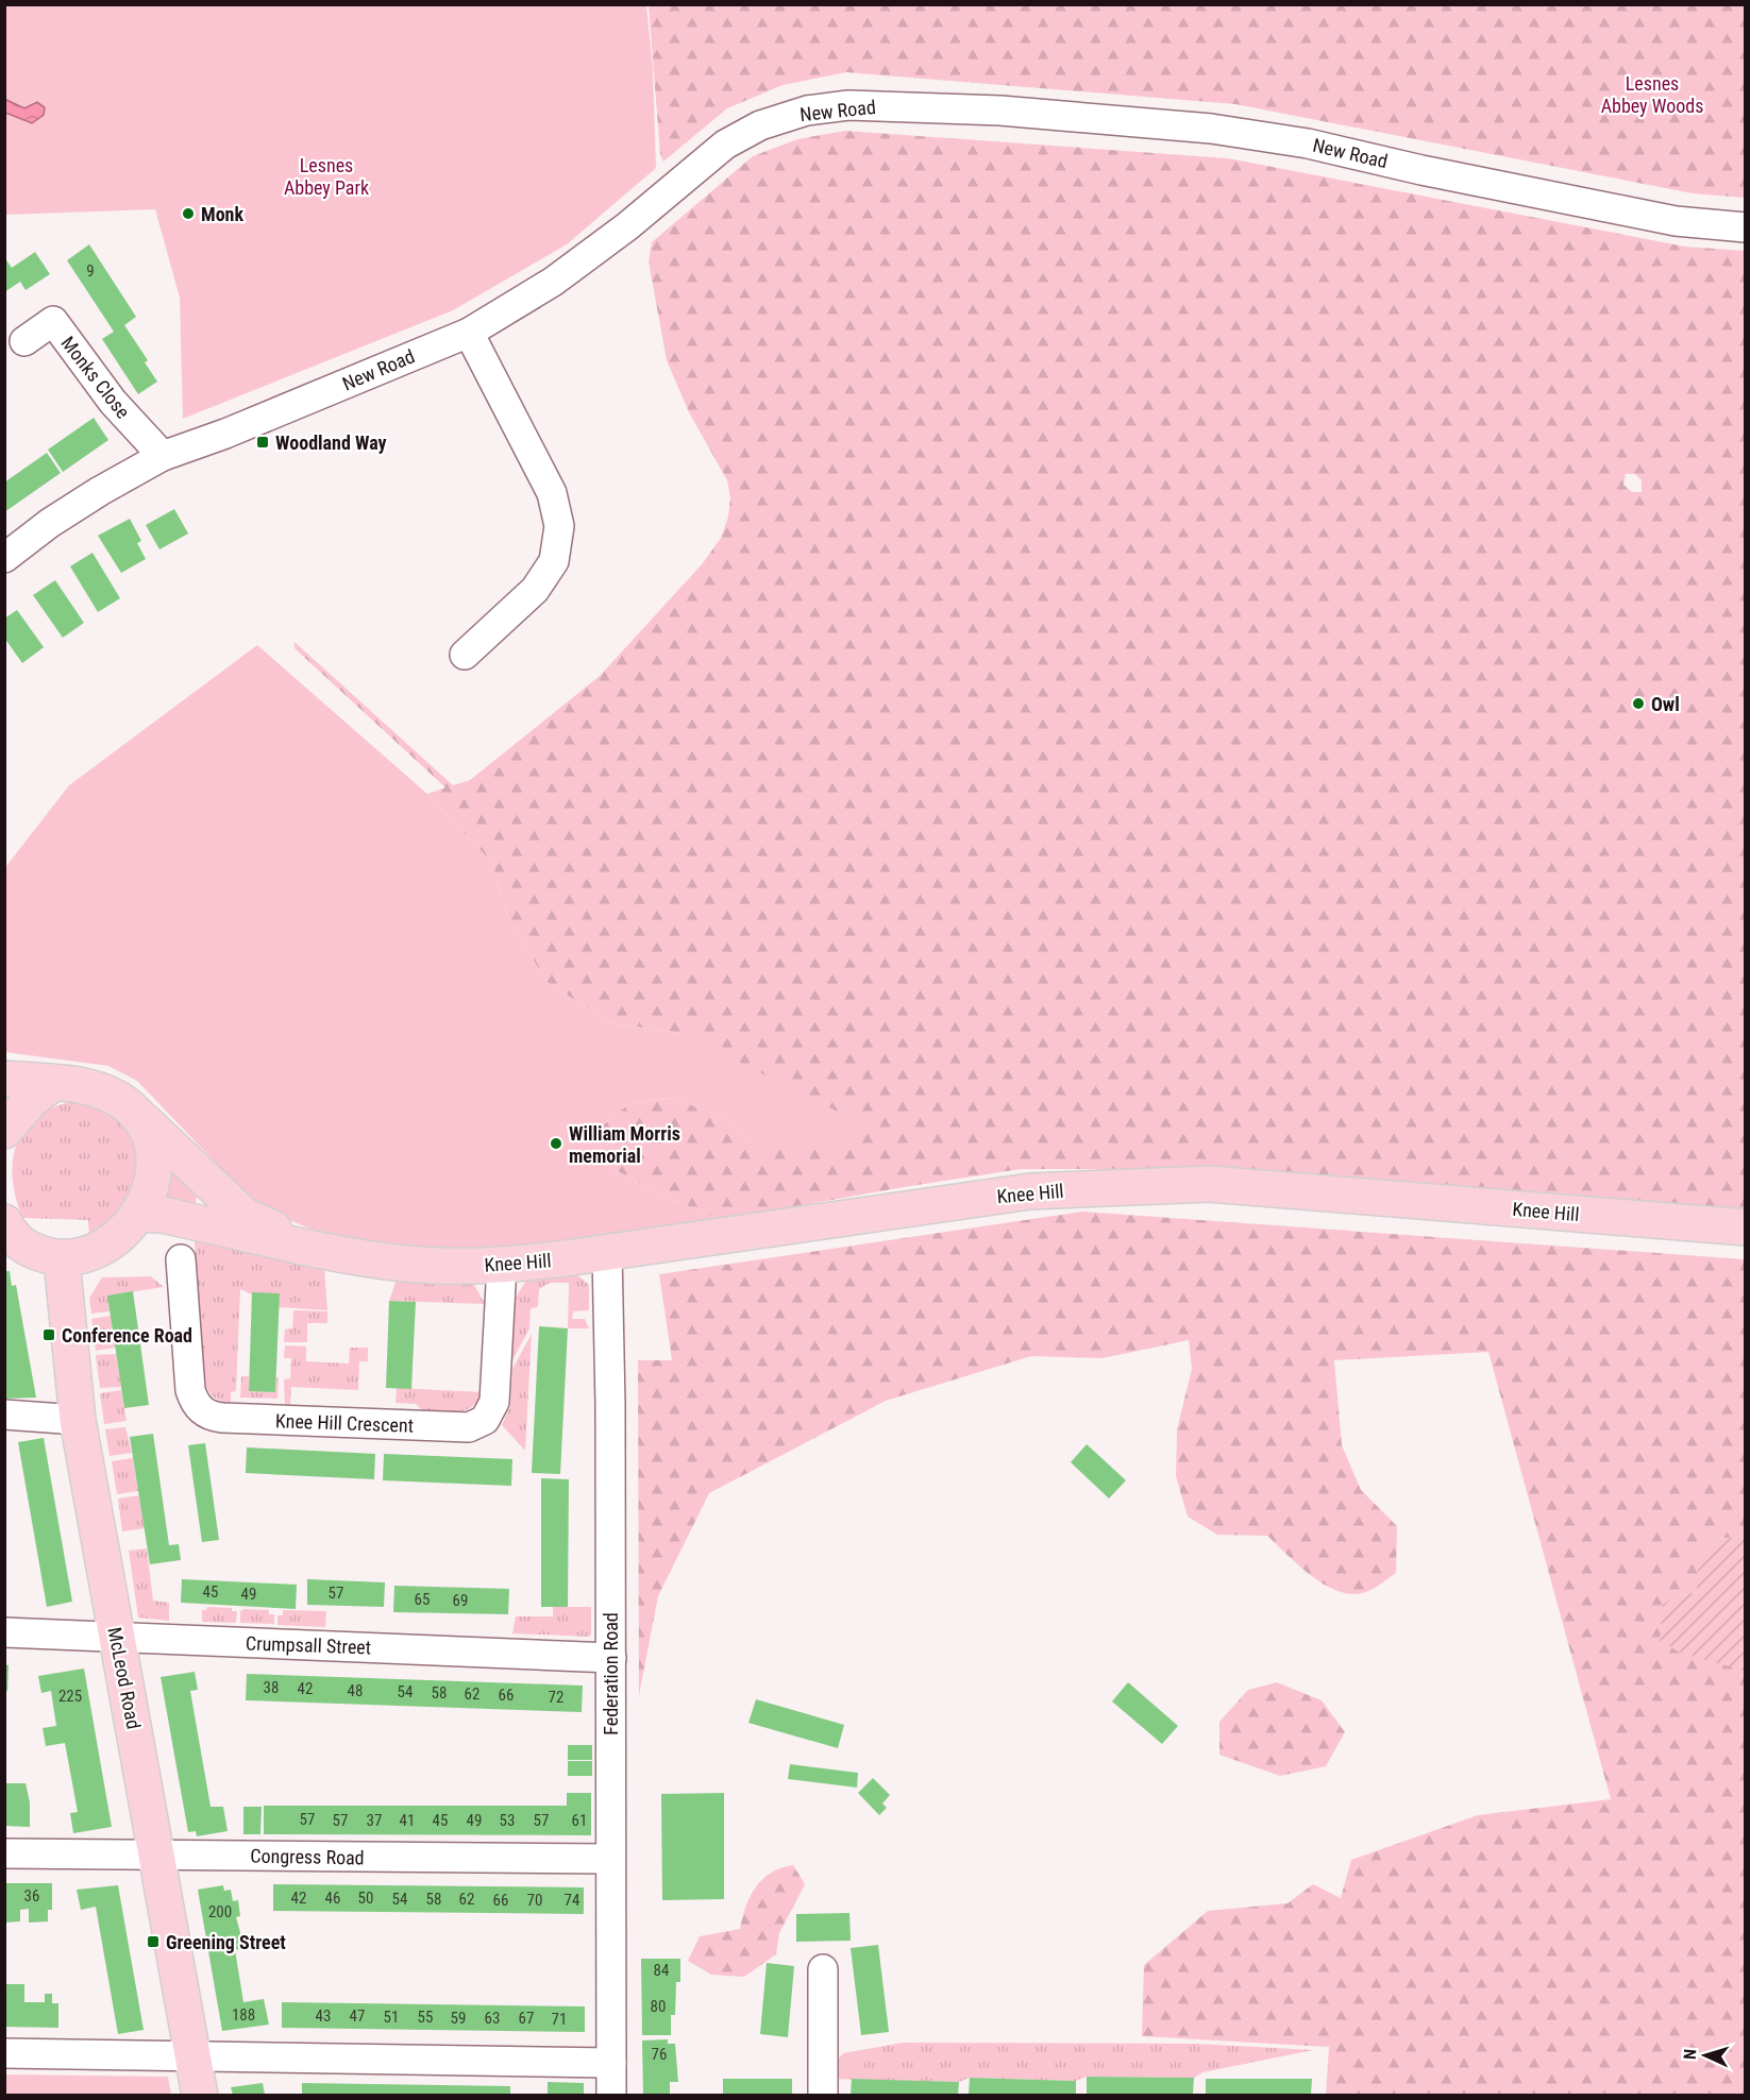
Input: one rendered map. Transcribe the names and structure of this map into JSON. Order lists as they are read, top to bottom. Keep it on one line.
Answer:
{"streets":{"main road":["Knee Hill","McLeod Road"],"street":["New Road","Monks Close","Knee Hill Crescent","Crumpsall Street","Federation Road","Congress Road"]},"crossings":[["New Road","Monks Close"],["Knee Hill","Knee Hill Crescent"],["Knee Hill","Federation Road"],["Knee Hill","McLeod Road"],["Crumpsall Street","Federation Road"],["Crumpsall Street","McLeod Road"],["Federation Road","Congress Road"],["McLeod Road","Congress Road"]],"parks":["Lesnes Abbey Woods","Lesnes Abbey Park"],"places":{"other":["Monk","Owl","William Morris memorial"],"transit":["Woodland Way","Conference Road","Greening Street"]},"house_numbers":["9","45","57","49","65","69","38","42","48","54","58","62","66","225","72","57","57","37","41","45","49","53","57","61","36","42","46","50","54","58","62","66","70","74","200","84","80","188","43","47","51","55","59","63","67","71","76"],"north":"left"}
